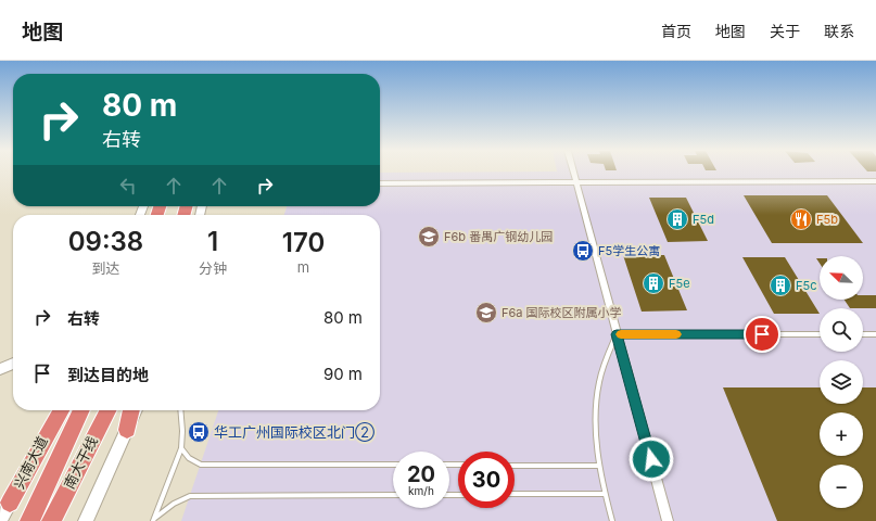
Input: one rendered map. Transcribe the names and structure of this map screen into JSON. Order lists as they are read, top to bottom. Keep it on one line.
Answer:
{"streets":{"highway":["南大干线"],"main road":["兴南大道"]},"places":{"building":["F5d","F5e","F5c"],"restaurant":["F5b"],"school or university":["F6b 番禺广钢幼儿园","F6a 国际校区附属小学"],"bus stop":["F5学生公寓","华工广州国际校区北门②"]},"north":"top left","page":{"header":"地图","nav":["首页","地图","关于","联系"],"turn":["80 m","右转"],"eta":["09:38","到达","1","分钟","170","m"],"map_buttons":["+","−"],"list":[{"name":"右转","value":"80 m"},{"name":"到达目的地","value":"90 m"}],"speed":"20 km/h","limit":"30"}}
